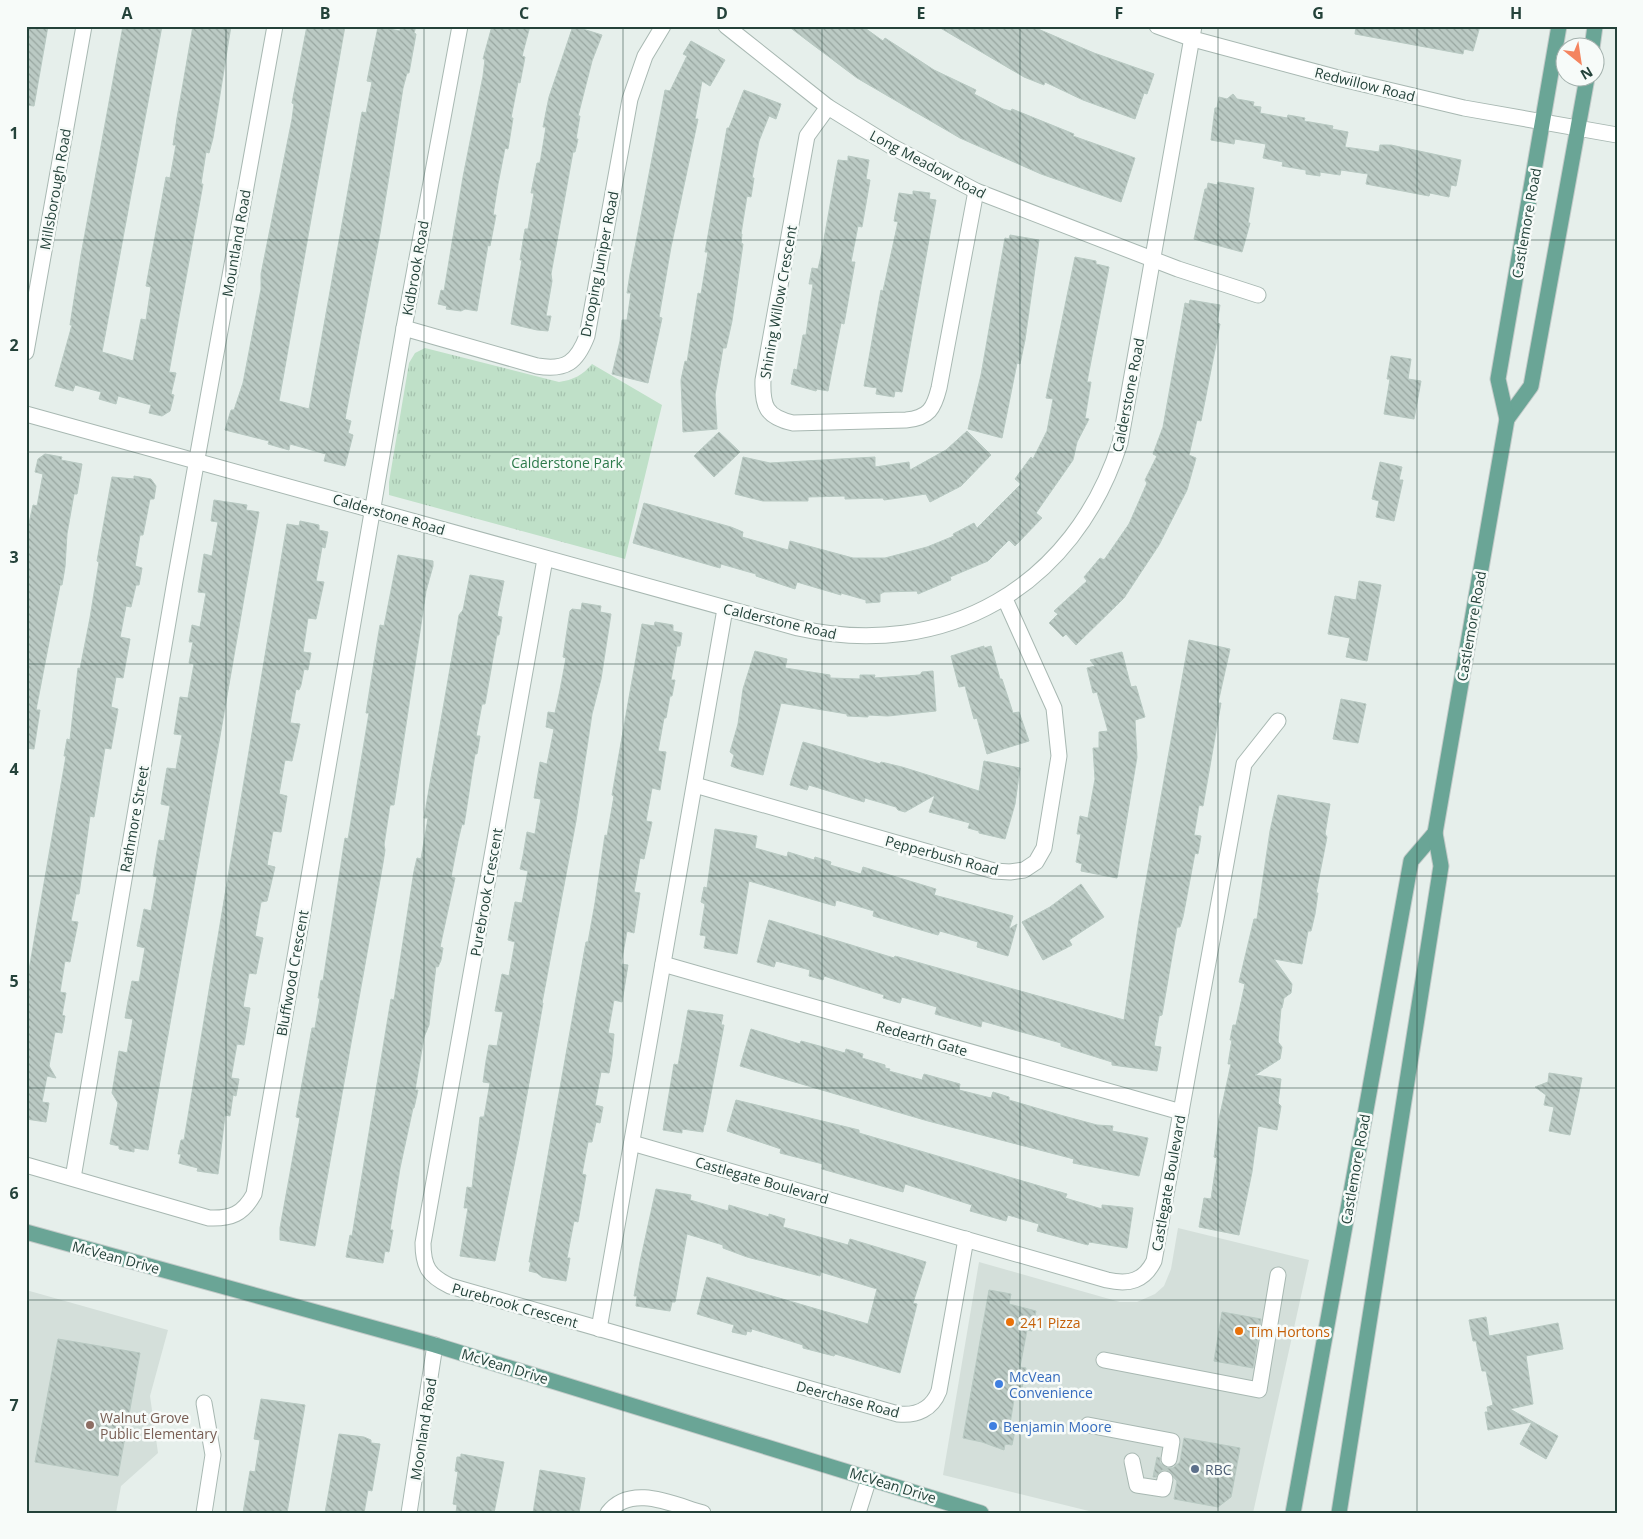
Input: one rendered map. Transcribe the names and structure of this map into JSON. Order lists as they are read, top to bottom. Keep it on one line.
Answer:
{"streets":{"main road":["Castlemore Road","McVean Drive"],"street":["Redwillow Road","Long Meadow Road","Millsborough Road","Mountland Road","Drooping Juniper Road","Kidbrook Road","Shining Willow Crescent","Calderstone Road","Rathmore Street","Pepperbush Road","Purebrook Crescent","Bluffwood Crescent","Redearth Gate","Castlegate Boulevard","Deerchase Road","Moonland Road"]},"crossings":[["Redwillow Road","Castlemore Road"],["Redwillow Road","Calderstone Road"],["Long Meadow Road","Shining Willow Crescent"],["Long Meadow Road","Calderstone Road"],["Mountland Road","Calderstone Road"],["Mountland Road","Rathmore Street"],["Drooping Juniper Road","Kidbrook Road"],["Kidbrook Road","Calderstone Road"],["Kidbrook Road","Bluffwood Crescent"],["Calderstone Road","Rathmore Street"],["Calderstone Road","Pepperbush Road"],["Calderstone Road","Purebrook Crescent"],["Calderstone Road","Bluffwood Crescent"],["Rathmore Street","Bluffwood Crescent"],["Purebrook Crescent","Deerchase Road"],["Redearth Gate","Castlegate Boulevard"],["Castlegate Boulevard","Deerchase Road"],["McVean Drive","Moonland Road"]],"parks":["Calderstone Park"],"places":["241 Pizza","Tim Hortons","McVean Convenience","Walnut Grove Public Elementary","Benjamin Moore","RBC"],"north":"bottom right","grid":{"columns":["A","B","C","D","E","F","G","H"],"rows":["1","2","3","4","5","6","7"]}}
